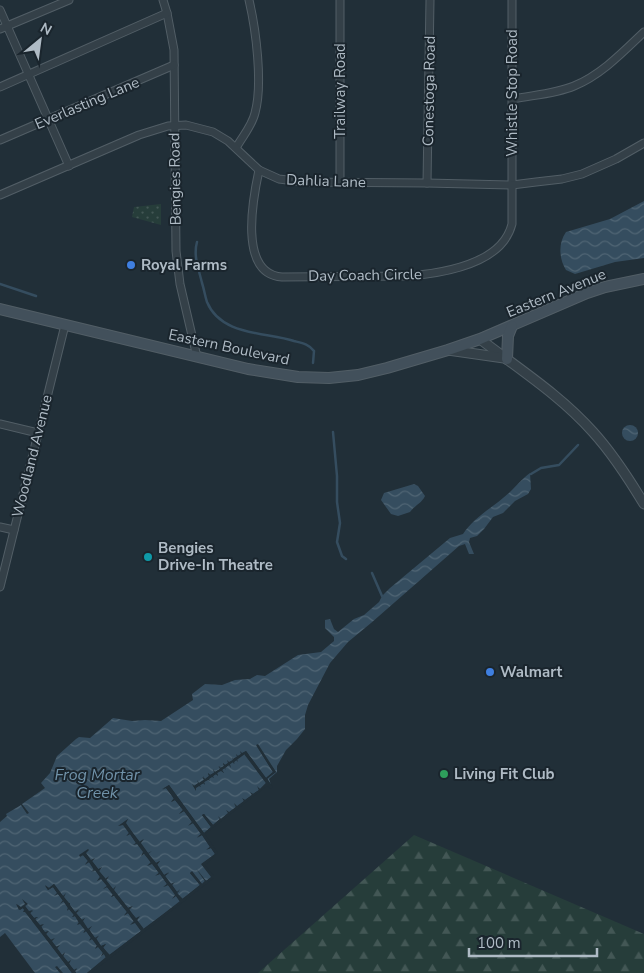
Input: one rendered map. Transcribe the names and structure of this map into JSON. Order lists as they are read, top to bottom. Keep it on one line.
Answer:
{"streets":{"main road":["Eastern Avenue","Eastern Boulevard"],"street":["Trailway Road","Conestoga Road","Whistle Stop Road","Everlasting Lane","Bengies Road","Dahlia Lane","Day Coach Circle","Woodland Avenue"]},"crossings":[["Trailway Road","Dahlia Lane"],["Conestoga Road","Dahlia Lane"],["Whistle Stop Road","Dahlia Lane"],["Whistle Stop Road","Day Coach Circle"],["Everlasting Lane","Bengies Road"],["Bengies Road","Dahlia Lane"],["Bengies Road","Eastern Boulevard"],["Dahlia Lane","Day Coach Circle"],["Eastern Avenue","Eastern Boulevard"],["Eastern Boulevard","Woodland Avenue"]],"water":["Frog Mortar Creek"],"places":["Royal Farms","Bengies Drive-In Theatre","Walmart","Living Fit Club"],"scale_bar":"100 m","north":"top right"}
